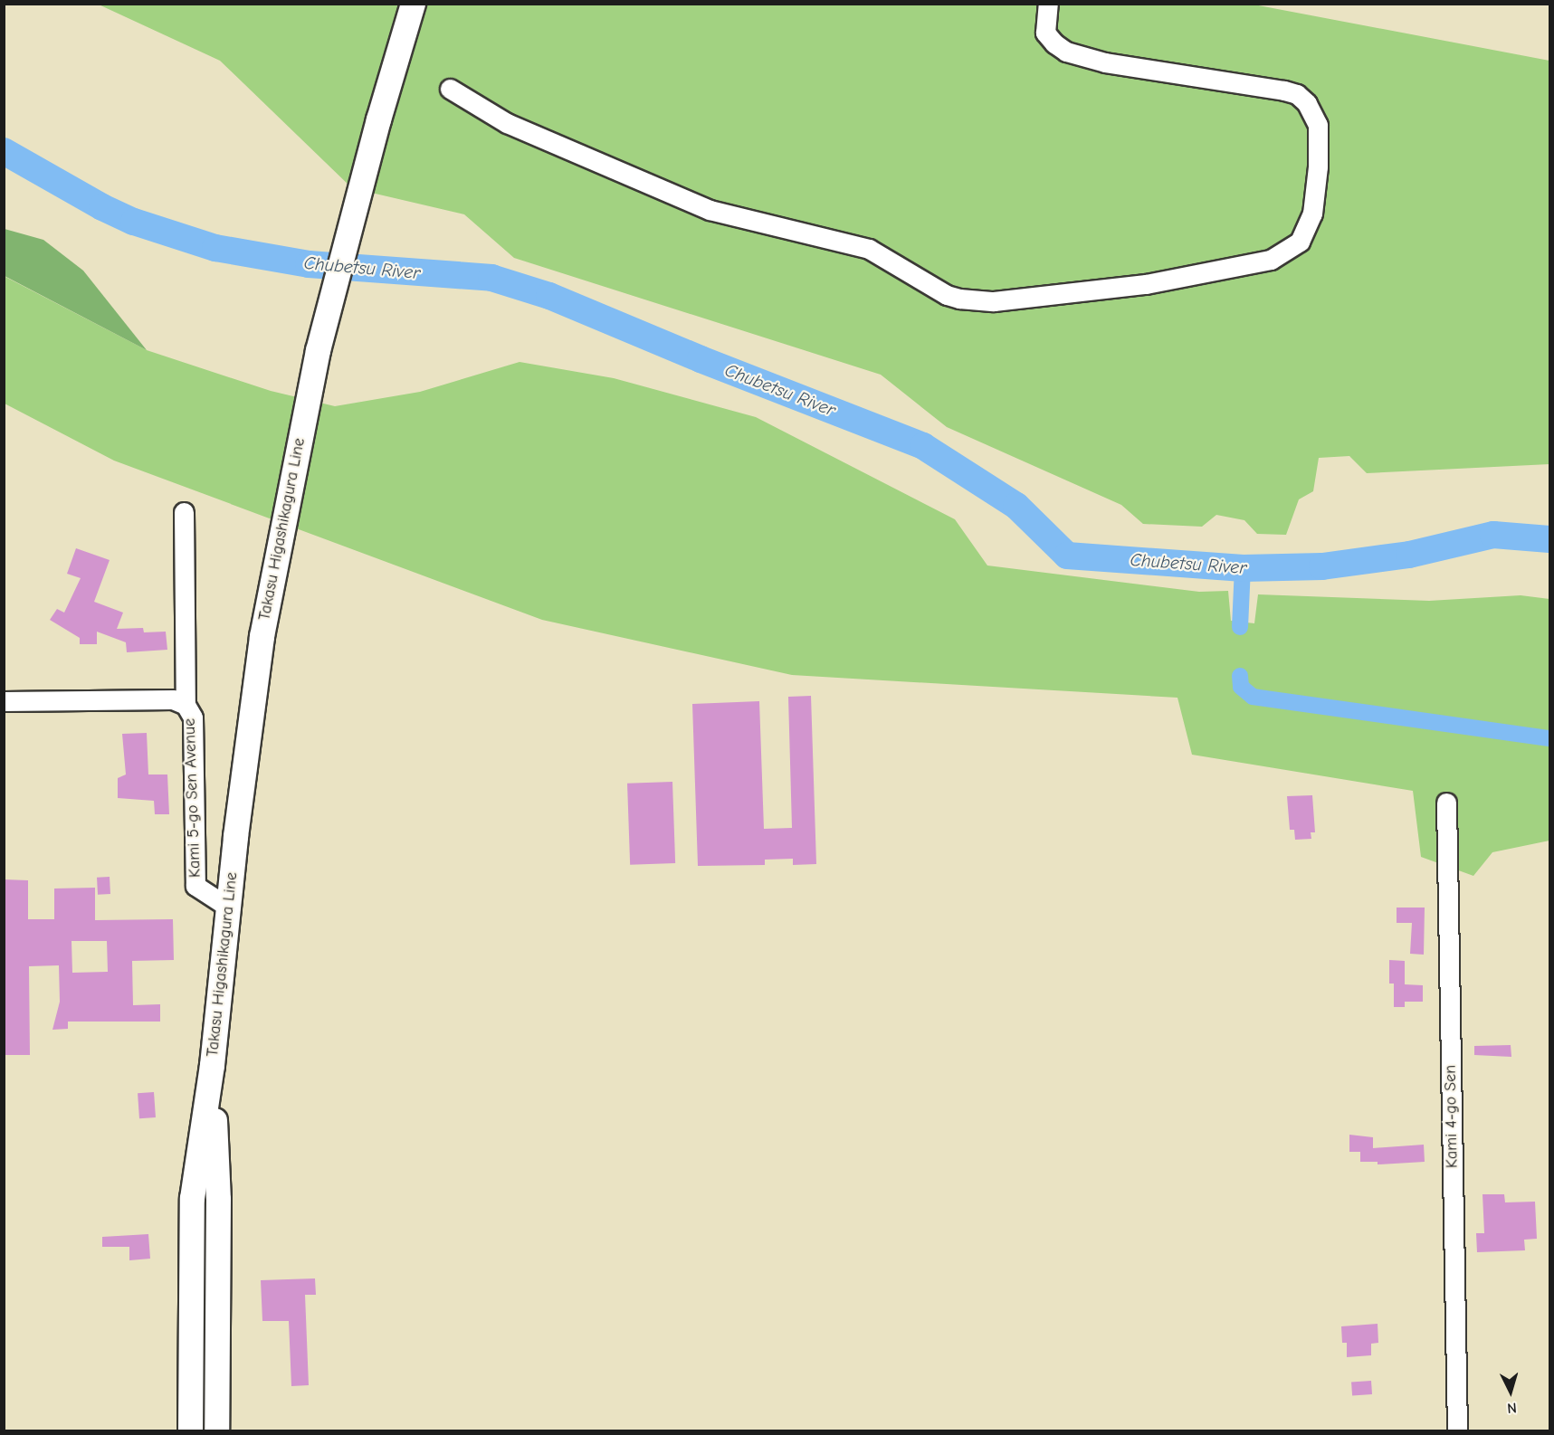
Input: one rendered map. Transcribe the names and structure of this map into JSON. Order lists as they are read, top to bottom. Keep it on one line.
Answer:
{"streets":{"main road":["Takasu Higashikagura Line"],"street":["Kami 5-go Sen Avenue","Kami 4-go Sen"]},"crossings":[["Takasu Higashikagura Line","Kami 5-go Sen Avenue"]],"water":["Chubetsu River"],"north":"bottom"}
